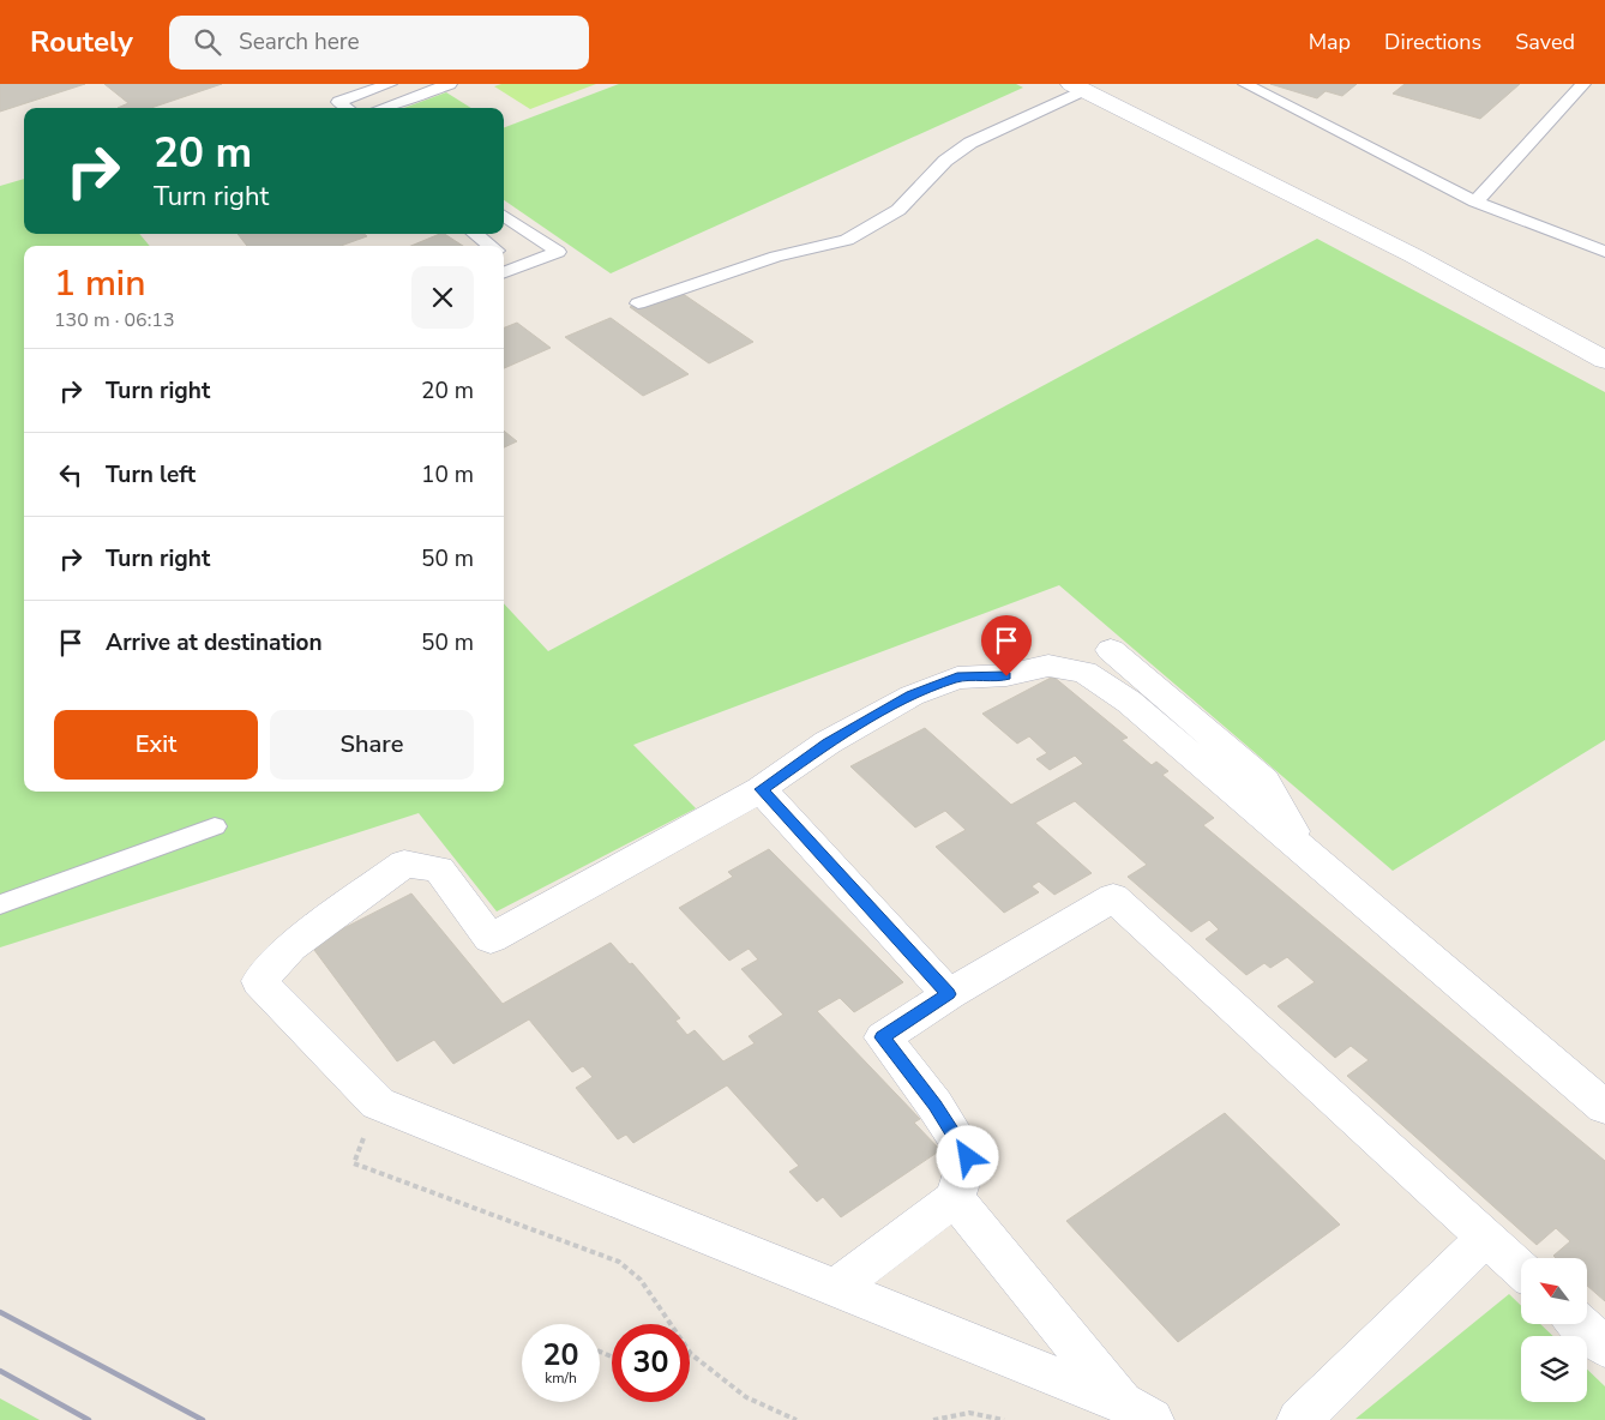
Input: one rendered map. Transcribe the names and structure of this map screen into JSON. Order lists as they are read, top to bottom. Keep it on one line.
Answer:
{"north":"top left","page":{"header":"Routely","search":"Search here","nav":["Map","Directions","Saved"],"turn":["20 m","Turn right"],"heading":["1 min","130 m · 06:13"],"list":[{"name":"Turn right","value":"20 m"},{"name":"Turn left","value":"10 m"},{"name":"Turn right","value":"50 m"},{"name":"Arrive at destination","value":"50 m"}],"buttons":["Exit","Share"],"speed":"20 km/h","limit":"30"}}
